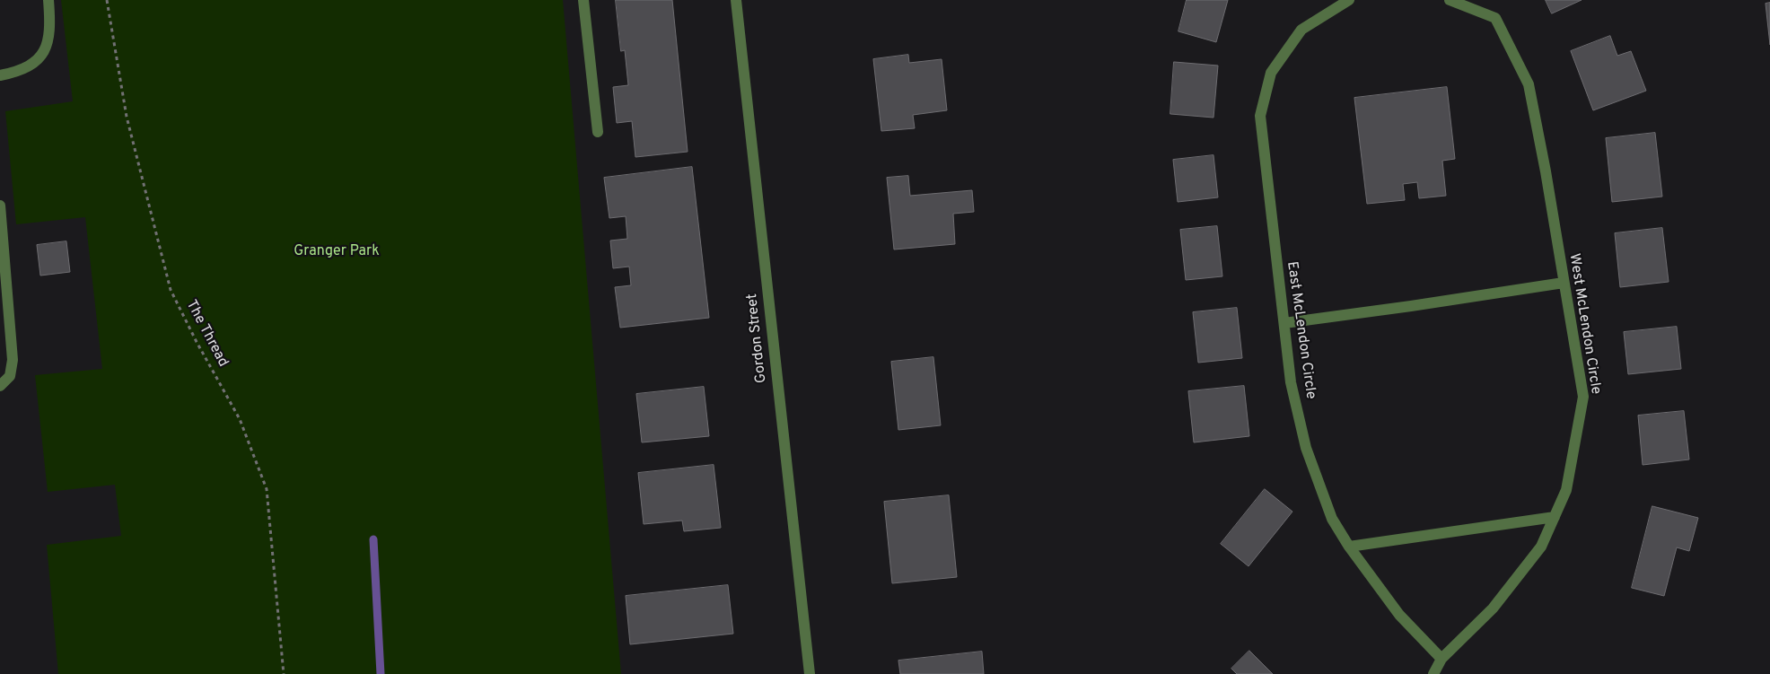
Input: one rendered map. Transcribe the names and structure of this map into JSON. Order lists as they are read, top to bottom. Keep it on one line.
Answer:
{"streets":{"street":["West McLendon Circle","East McLendon Circle","Gordon Street"],"path":["The Thread"]},"crossings":[["West McLendon Circle","East McLendon Circle"]],"parks":["Granger Park"]}
